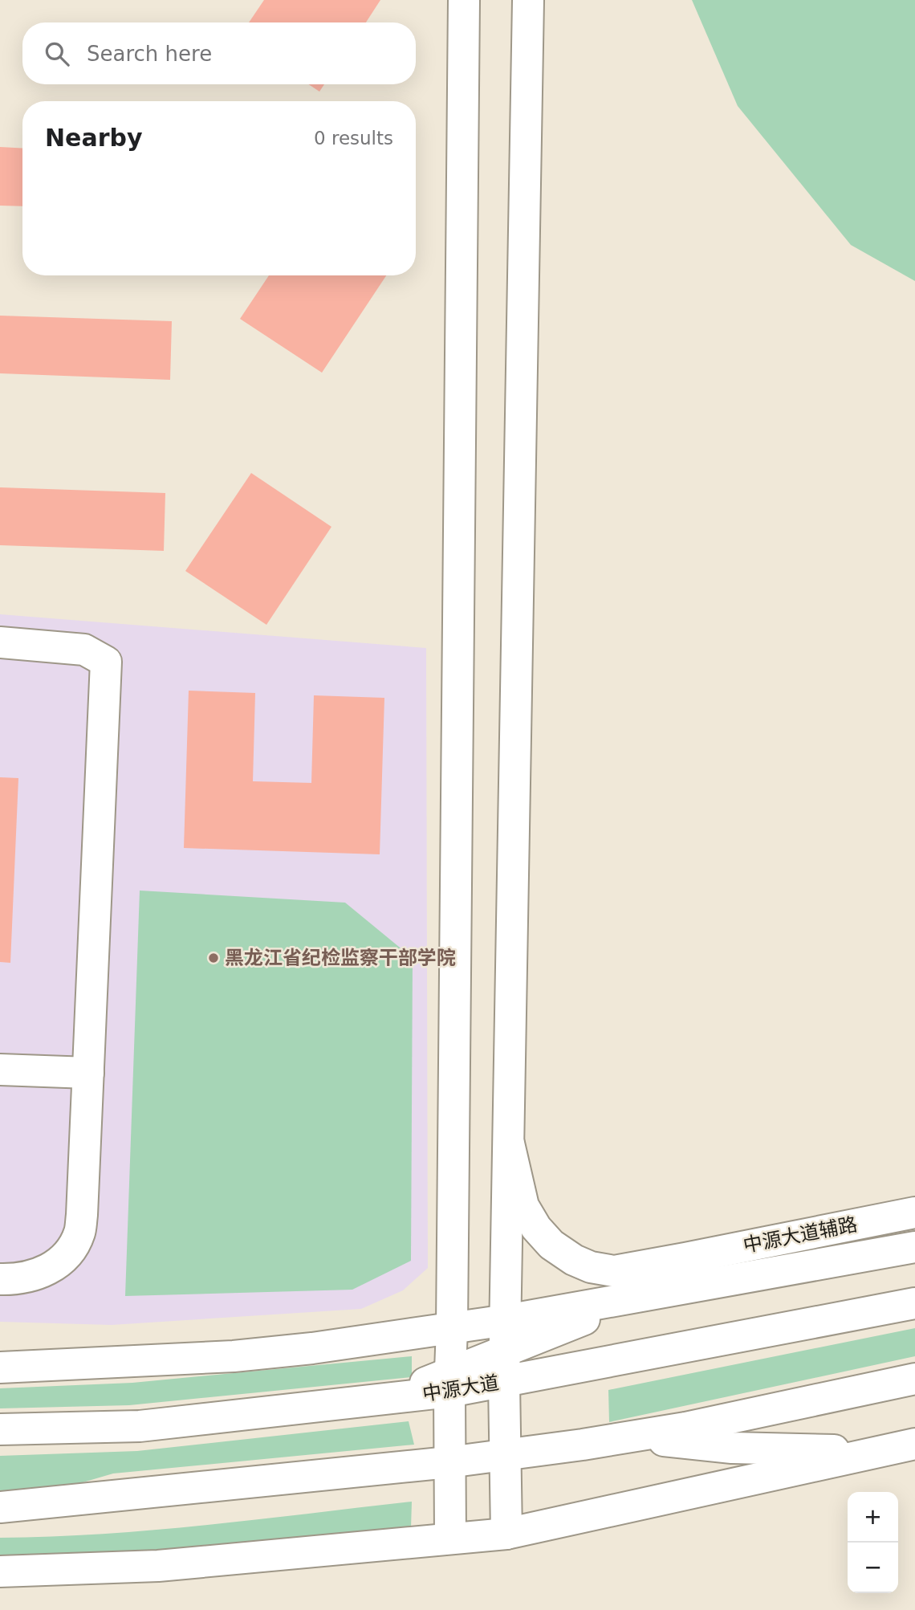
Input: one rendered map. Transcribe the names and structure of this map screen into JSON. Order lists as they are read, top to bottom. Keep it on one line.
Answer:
{"streets":{"main road":["中源大道辅路","中源大道"]},"places":["黑龙江省纪检监察干部学院"],"page":{"search":"Search here","heading":["Nearby","0 results"],"map_buttons":["+","−"]}}
